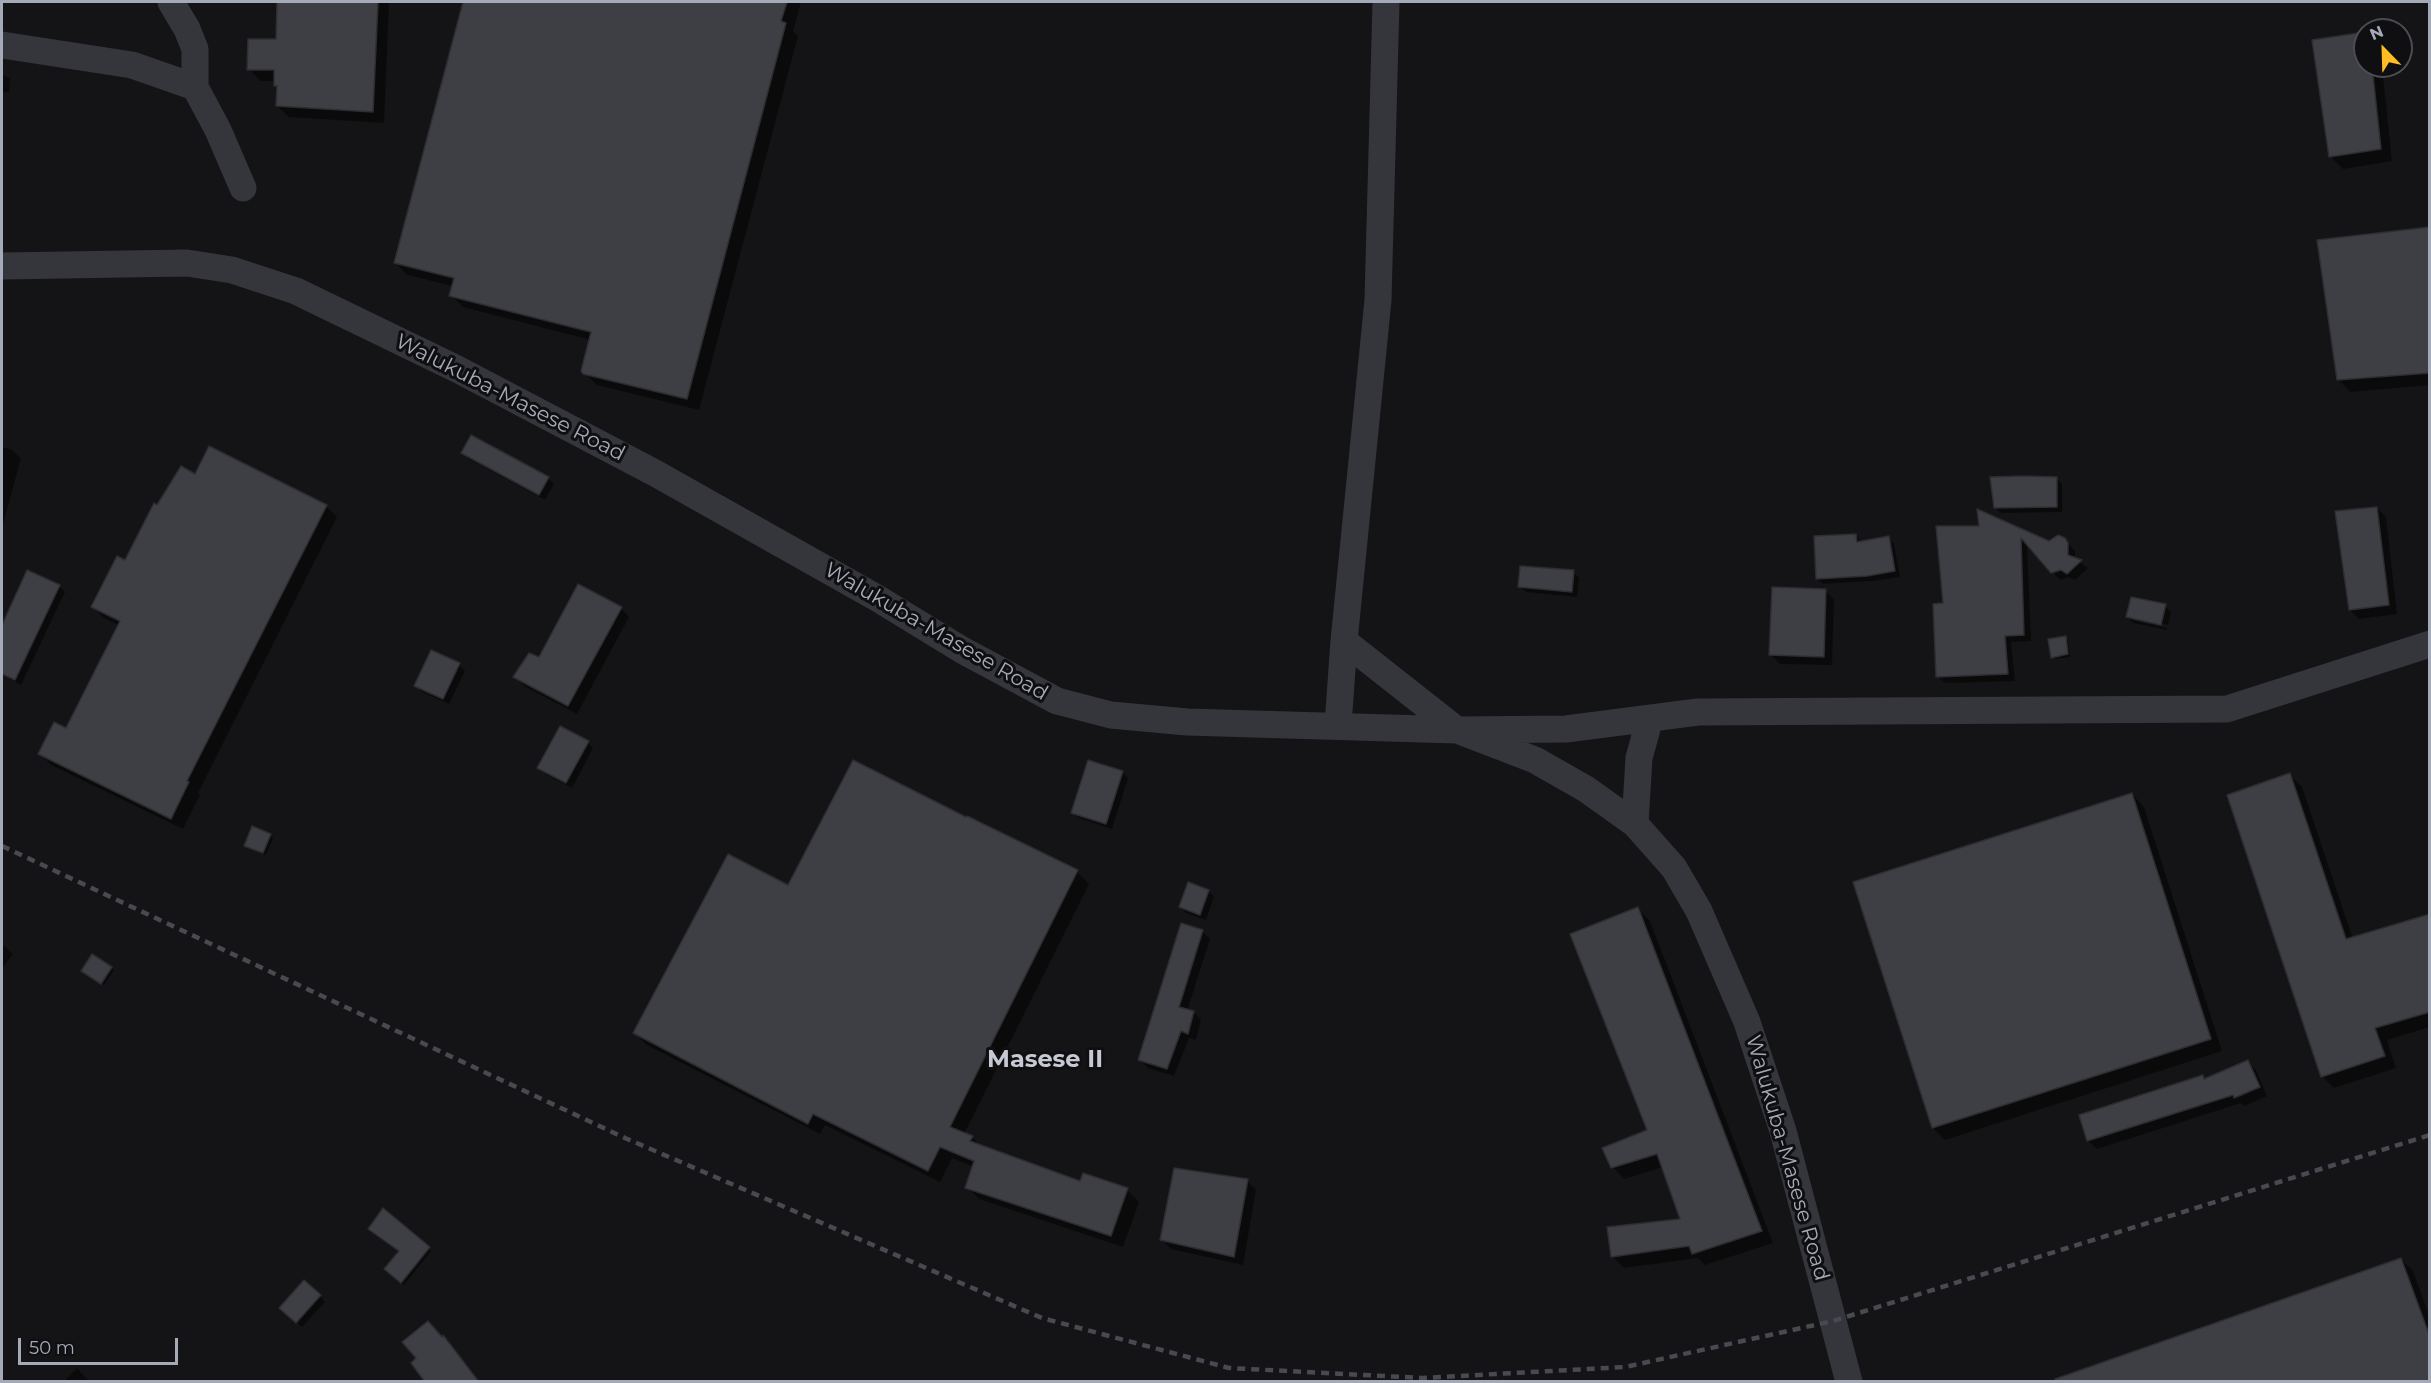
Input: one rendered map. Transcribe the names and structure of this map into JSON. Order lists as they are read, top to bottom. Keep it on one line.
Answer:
{"streets":{"street":["Walukuba-Masese Road"]},"districts":["Masese II"],"scale_bar":"50 m","north":"top left"}
